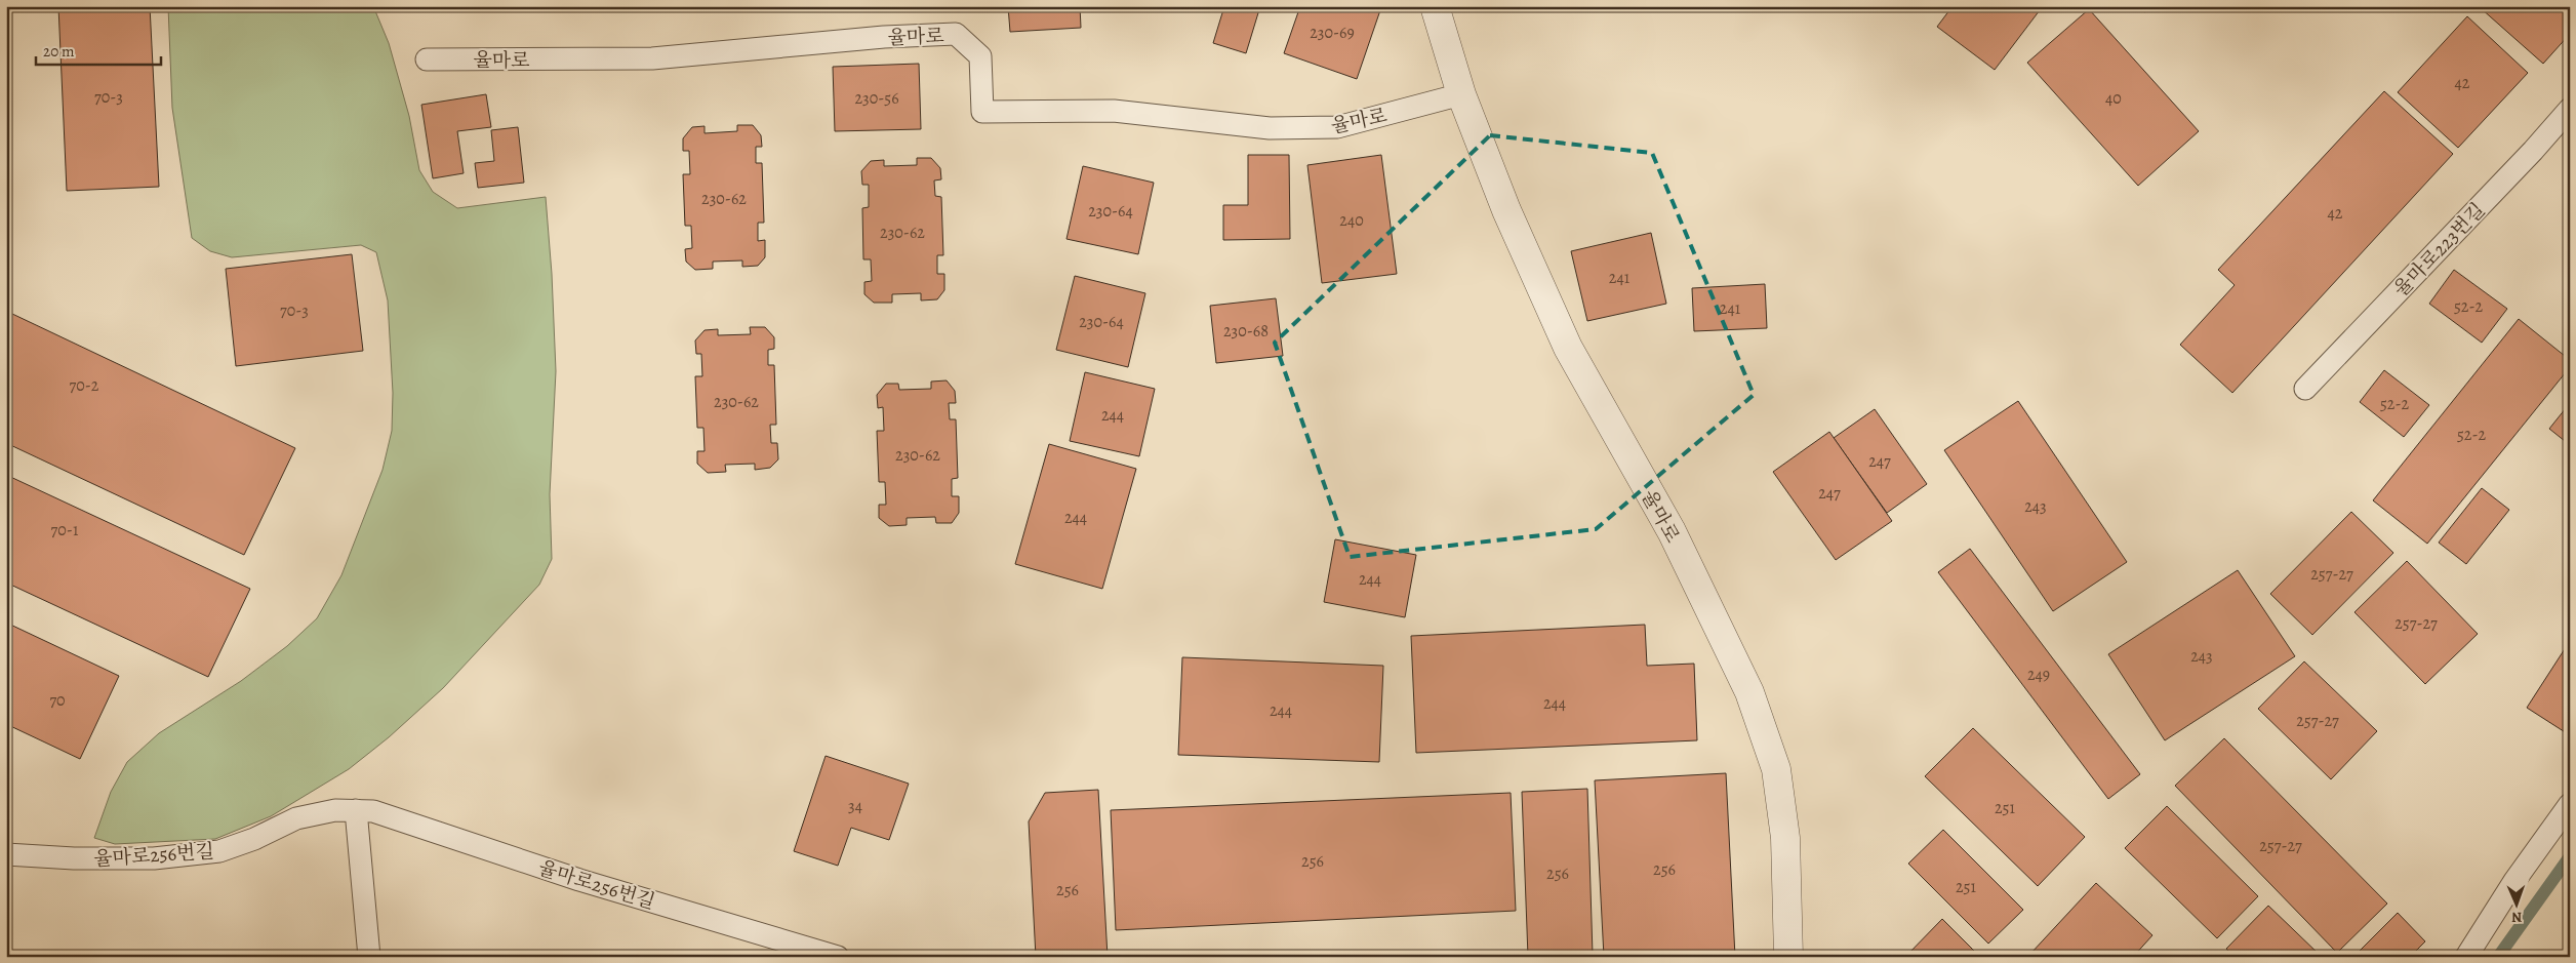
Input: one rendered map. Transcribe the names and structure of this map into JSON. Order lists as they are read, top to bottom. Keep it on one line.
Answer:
{"streets":{"street":["율마로"],"lane":["율마로223번길","율마로256번길"]},"house_numbers":["230-69","42","70-3","230-56","40","230-62","230-64","42","240","230-62","241","52-2","241","70-3","230-64","230-68","70-2","230-62","52-2","244","52-2","230-62","247","247","243","244","70-1","257-27","244","257-27","243","249","70","244","244","257-27","34","251","257-27","256","256","256","251","256"],"scale_bar":"20 m","north":"bottom"}
